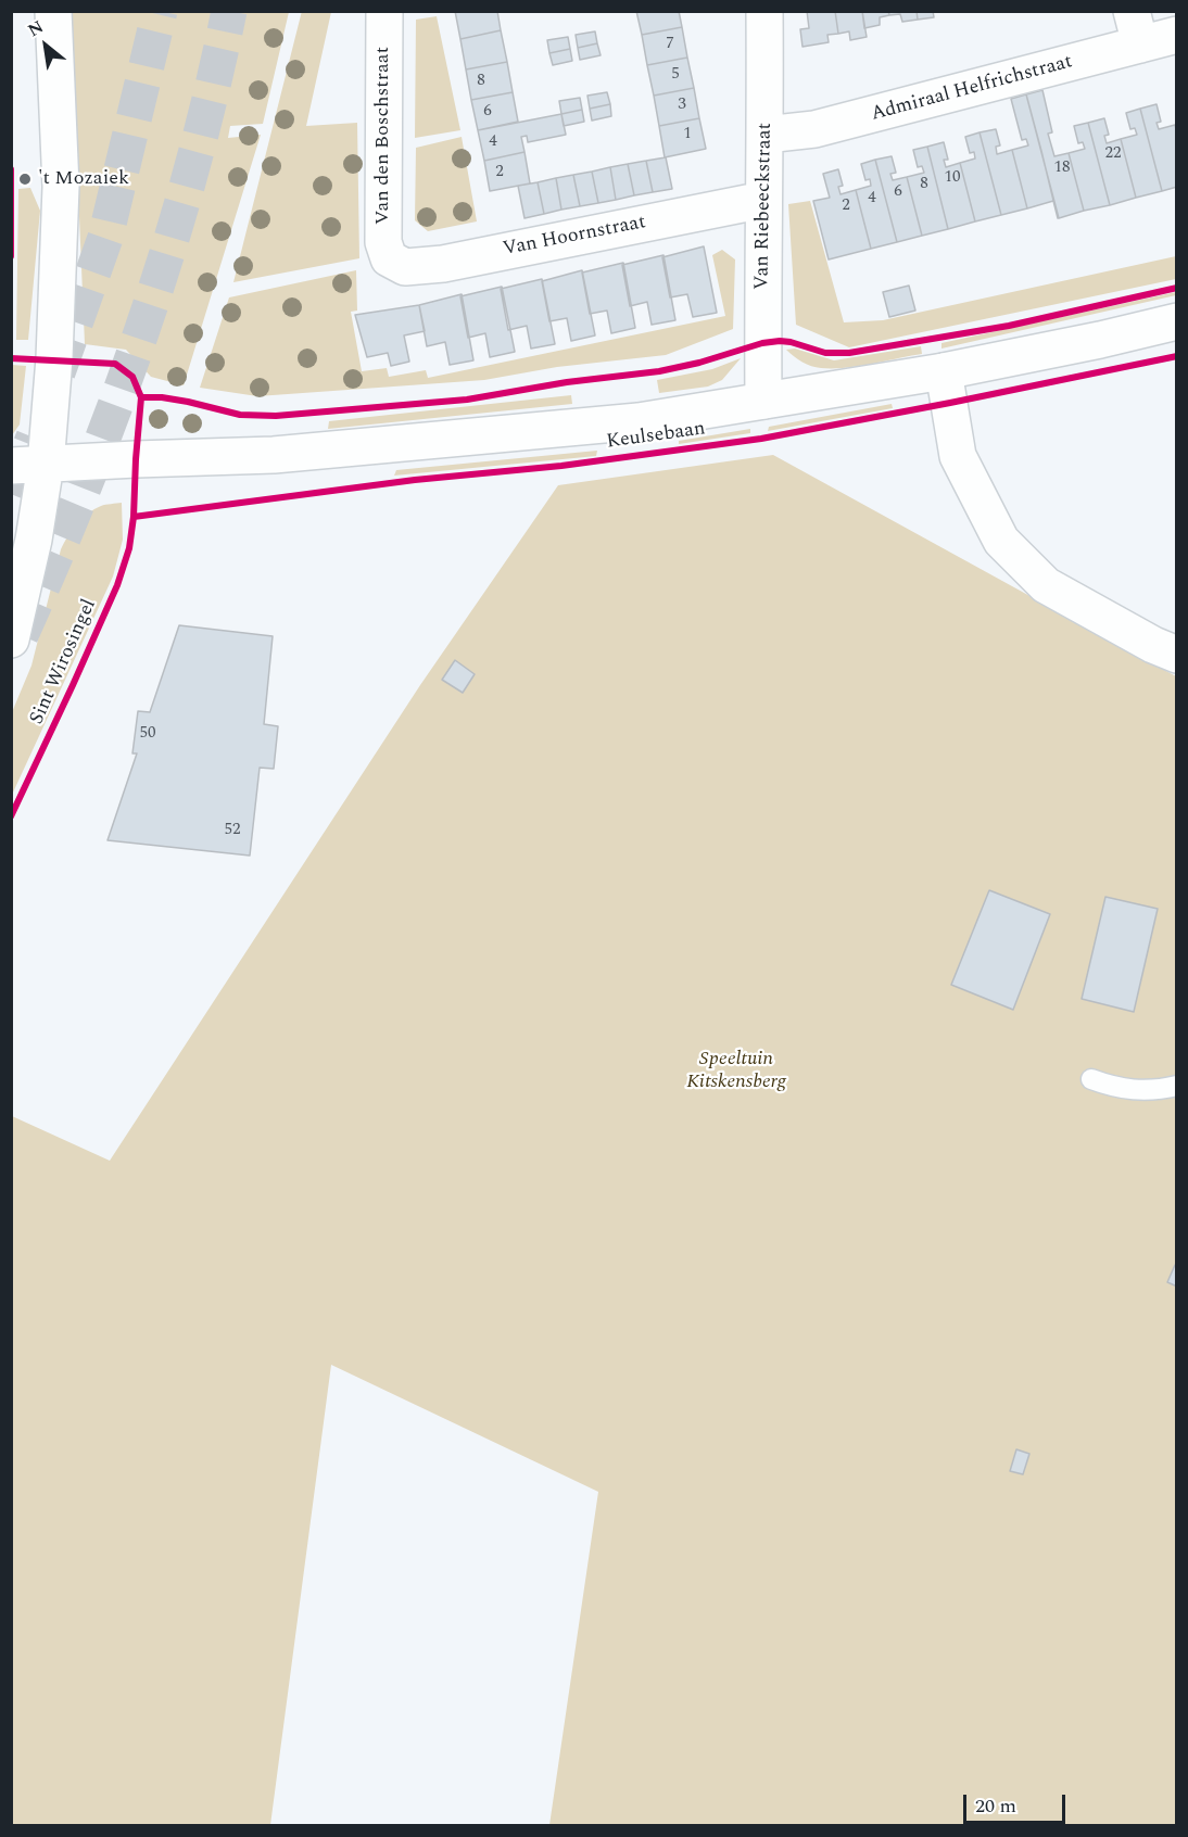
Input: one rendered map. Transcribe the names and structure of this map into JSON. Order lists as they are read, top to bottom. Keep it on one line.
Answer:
{"streets":{"street":["Admiraal Helfrichstraat","Van den Boschstraat","Van Riebeeckstraat","Van Hoornstraat","Keulsebaan"],"cycle path":["Sint Wirosingel"]},"crossings":[["Admiraal Helfrichstraat","Van Riebeeckstraat"],["Van den Boschstraat","Van Hoornstraat"],["Van Riebeeckstraat","Van Hoornstraat"],["Van Riebeeckstraat","Keulsebaan"]],"parks":["Speeltuin Kitskensberg"],"places":["'t Mozaiek"],"house_numbers":["7","5","8","3","6","1","4","22","18","2","10","8","6","4","2","50","52"],"scale_bar":"20 m","north":"top left"}
